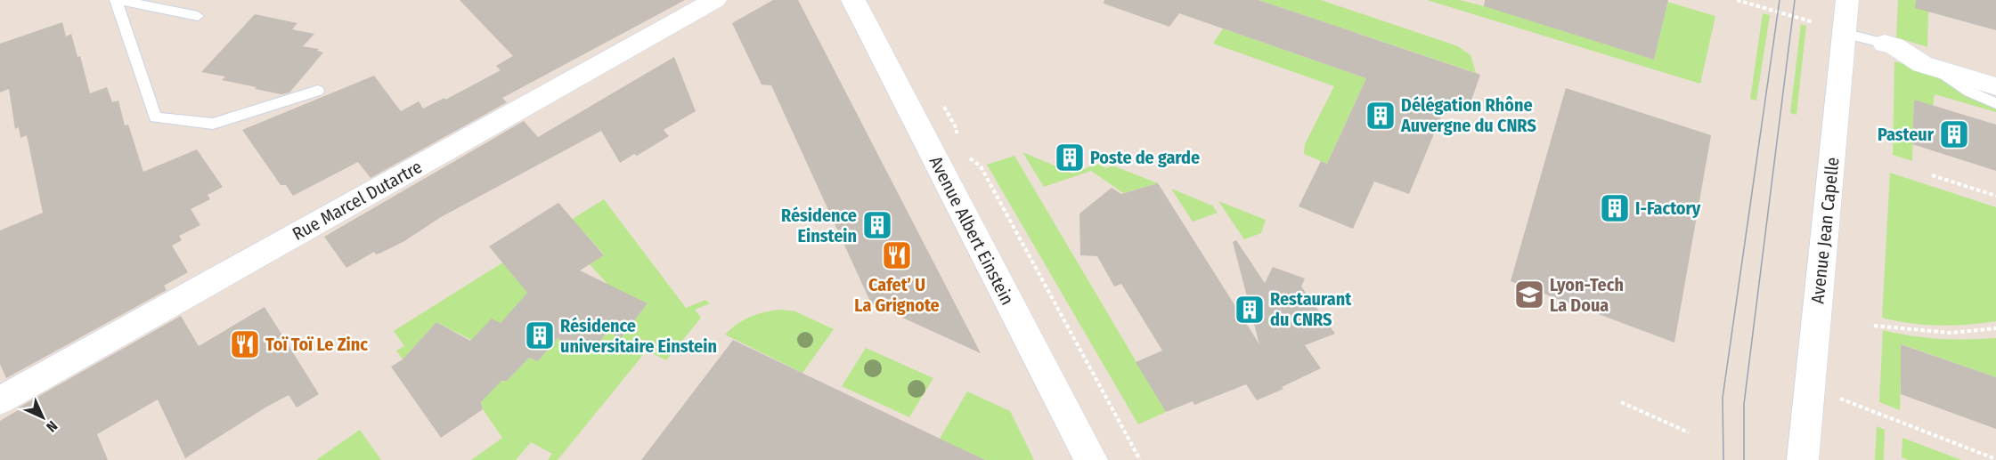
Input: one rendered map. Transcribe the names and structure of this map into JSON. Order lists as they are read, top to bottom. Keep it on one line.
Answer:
{"streets":{"street":["Rue Marcel Dutartre","Avenue Albert Einstein","Avenue Jean Capelle"]},"places":{"building":["Délégation Rhône Auvergne du CNRS","Pasteur","Poste de garde","I-Factory","Résidence Einstein","Restaurant du CNRS","Résidence universitaire Einstein"],"restaurant":["Cafet’ U La Grignote","Toï Toï Le Zinc"],"school or university":["Lyon-Tech La Doua"]},"north":"bottom right"}
